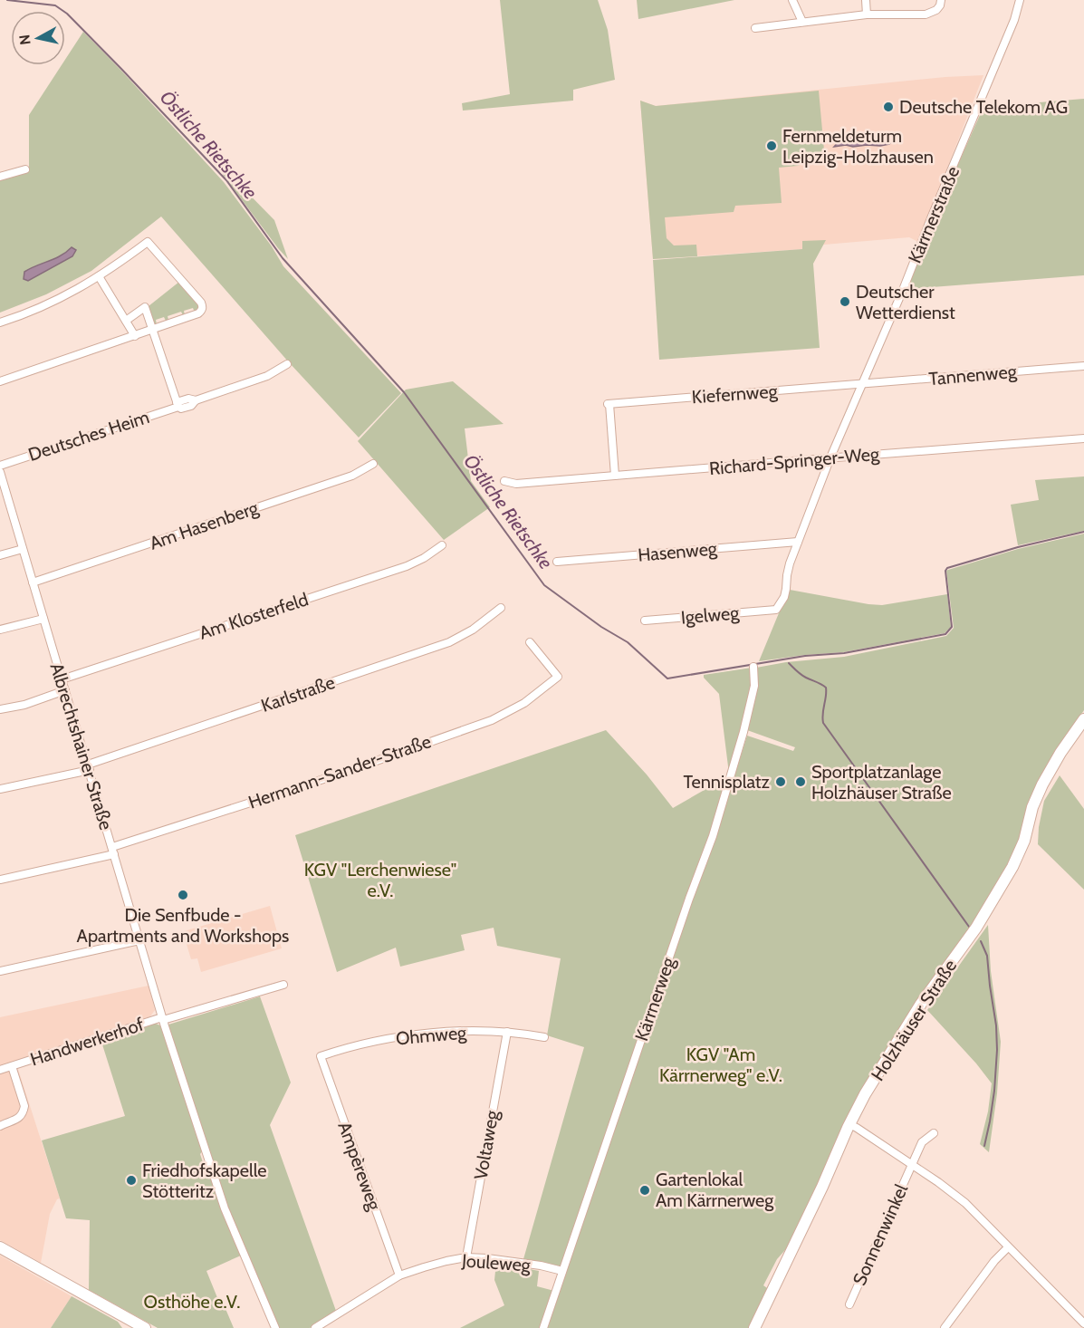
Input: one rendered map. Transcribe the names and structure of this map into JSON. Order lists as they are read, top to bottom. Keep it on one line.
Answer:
{"streets":{"main road":["Holzhäuser Straße"],"street":["Kärrnerstraße","Tannenweg","Kiefernweg","Deutsches Heim","Richard-Springer-Weg","Am Hasenberg","Hasenweg","Igelweg","Am Klosterfeld","Karlstraße","Albrechtshainer Straße","Hermann-Sander-Straße","Kärrnerweg","Ohmweg","Handwerkerhof","Voltaweg","Ampèreweg","Sonnenwinkel","Jouleweg"]},"crossings":[["Kärrnerstraße","Tannenweg"],["Kärrnerstraße","Kiefernweg"],["Kärrnerstraße","Richard-Springer-Weg"],["Kärrnerstraße","Hasenweg"],["Kärrnerstraße","Igelweg"],["Tannenweg","Kiefernweg"],["Kiefernweg","Richard-Springer-Weg"],["Am Hasenberg","Albrechtshainer Straße"],["Am Klosterfeld","Albrechtshainer Straße"],["Karlstraße","Albrechtshainer Straße"],["Albrechtshainer Straße","Hermann-Sander-Straße"],["Albrechtshainer Straße","Handwerkerhof"],["Kärrnerweg","Jouleweg"],["Holzhäuser Straße","Sonnenwinkel"],["Ohmweg","Voltaweg"],["Ohmweg","Ampèreweg"],["Voltaweg","Jouleweg"],["Ampèreweg","Jouleweg"]],"water":["Östliche Rietschke"],"parks":["KGV \"Lerchenwiese\" e.V.","KGV \"Am Kärrnerweg\" e.V.","Osthöhe e.V."],"places":["Deutsche Telekom AG","Fernmeldeturm Leipzig-Holzhausen","Deutscher Wetterdienst","Tennisplatz","Sportplatzanlage Holzhäuser Straße","Die Senfbude - Apartments and Workshops","Friedhofskapelle Stötteritz","Gartenlokal Am Kärrnerweg"],"north":"left"}
